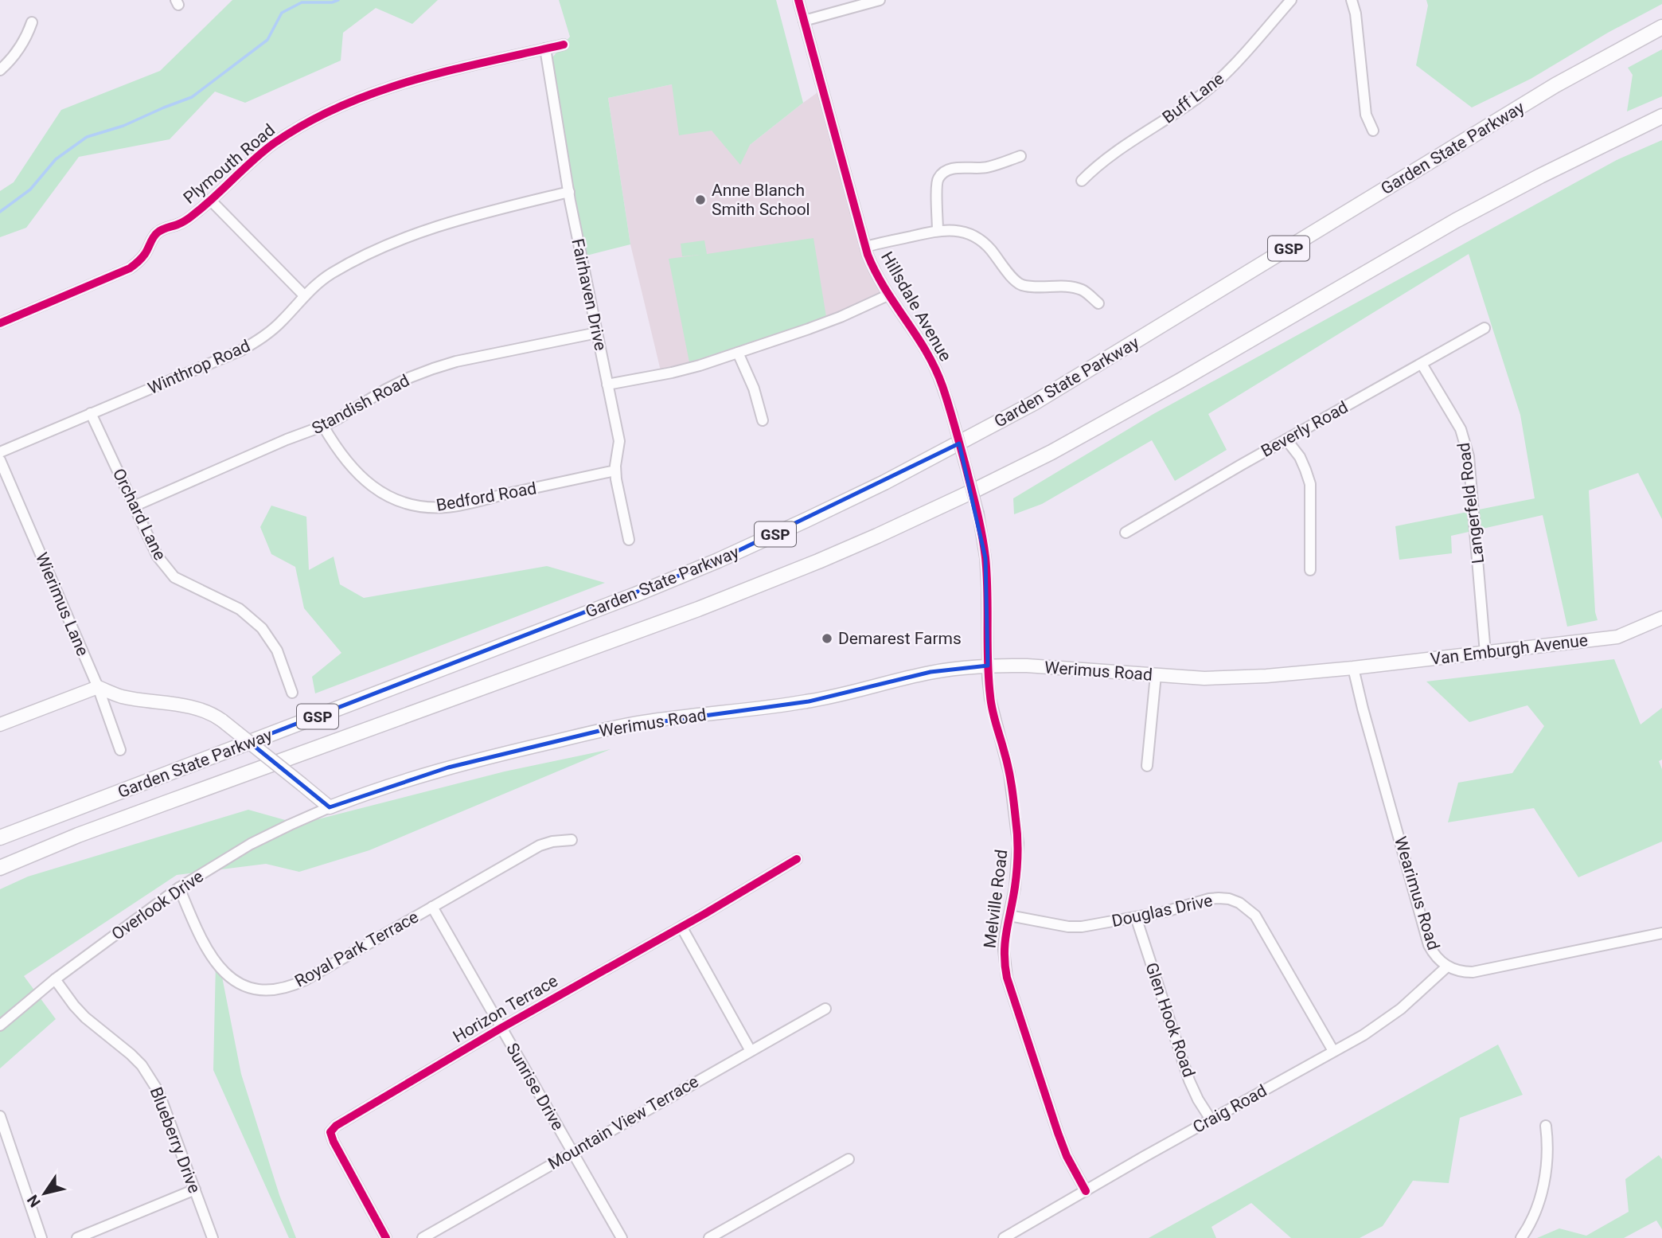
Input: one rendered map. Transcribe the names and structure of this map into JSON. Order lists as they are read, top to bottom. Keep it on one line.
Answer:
{"streets":{"highway":["Garden State Parkway","GSP"],"main road":["Van Emburgh Avenue","Werimus Road"],"street":["Buff Lane","Plymouth Road","Fairhaven Drive","Hillsdale Avenue","Winthrop Road","Standish Road","Beverly Road","Bedford Road","Langerfeld Road","Orchard Lane","Wierimus Lane","Wearimus Road","Melville Road","Overlook Drive","Douglas Drive","Royal Park Terrace","Horizon Terrace","Glen Hook Road","Sunrise Drive","Craig Road","Mountain View Terrace","Blueberry Drive"]},"crossings":[["Plymouth Road","Fairhaven Drive"],["Fairhaven Drive","Winthrop Road"],["Fairhaven Drive","Standish Road"],["Fairhaven Drive","Bedford Road"],["Hillsdale Avenue","Werimus Road"],["Hillsdale Avenue","Melville Road"],["Winthrop Road","Orchard Lane"],["Standish Road","Bedford Road"],["Standish Road","Orchard Lane"],["Beverly Road","Langerfeld Road"],["Langerfeld Road","Van Emburgh Avenue"],["Van Emburgh Avenue","Werimus Road"],["Van Emburgh Avenue","Wearimus Road"],["Werimus Road","Wearimus Road"],["Werimus Road","Melville Road"],["Werimus Road","Overlook Drive"],["Wearimus Road","Craig Road"],["Melville Road","Douglas Drive"],["Melville Road","Craig Road"],["Overlook Drive","Royal Park Terrace"],["Overlook Drive","Blueberry Drive"],["Douglas Drive","Glen Hook Road"],["Douglas Drive","Craig Road"],["Royal Park Terrace","Sunrise Drive"],["Horizon Terrace","Sunrise Drive"],["Glen Hook Road","Craig Road"],["Sunrise Drive","Mountain View Terrace"]],"places":["Anne Blanch Smith School","Demarest Farms"],"north":"bottom left"}
